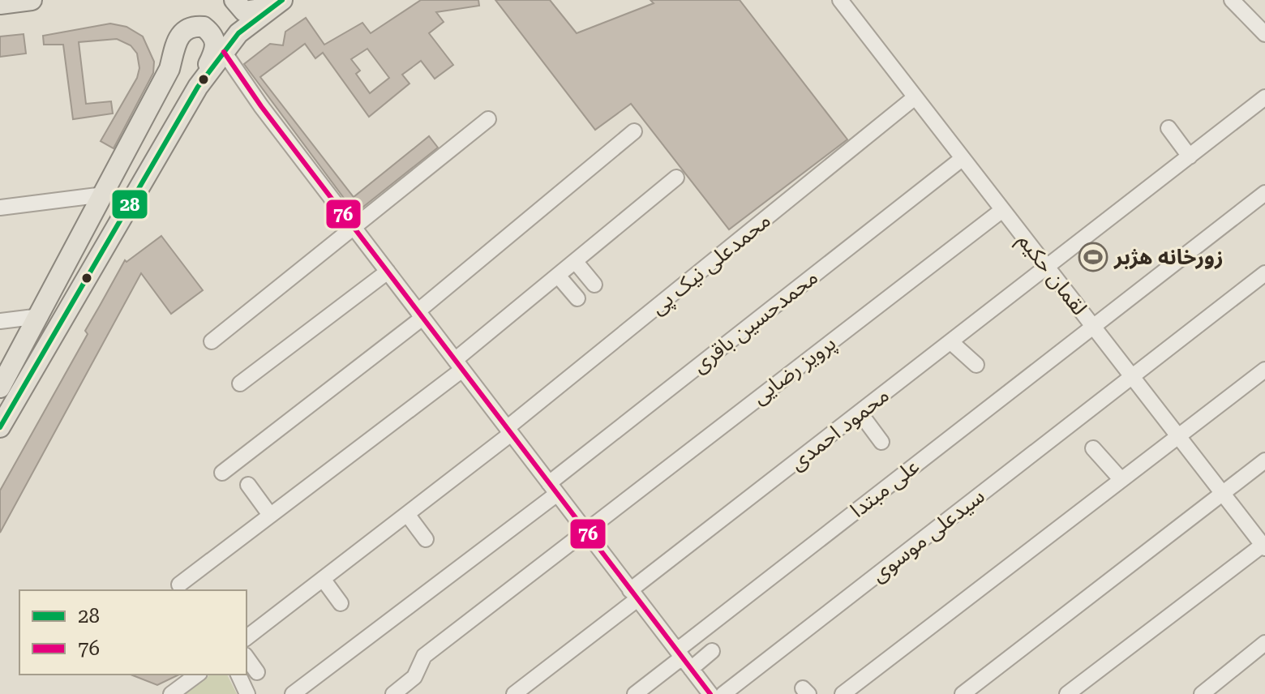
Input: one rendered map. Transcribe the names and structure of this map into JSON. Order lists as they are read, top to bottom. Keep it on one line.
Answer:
{"streets":{"street":["محمدعلی نیک پی","لقمان حکیم","محمدحسین باقری","پرویز رضایی","محمود احمدی","علی مبتدا","سیدعلی موسوی"]},"crossings":[["محمدعلی نیک پی","لقمان حکیم"],["لقمان حکیم","محمدحسین باقری"],["لقمان حکیم","پرویز رضایی"],["لقمان حکیم","محمود احمدی"],["لقمان حکیم","علی مبتدا"],["لقمان حکیم","سیدعلی موسوی"]],"places":{"sports":["زورخانه هژبر"]},"lines":["transit line 28","transit line 76"],"legend":["28","76"]}
